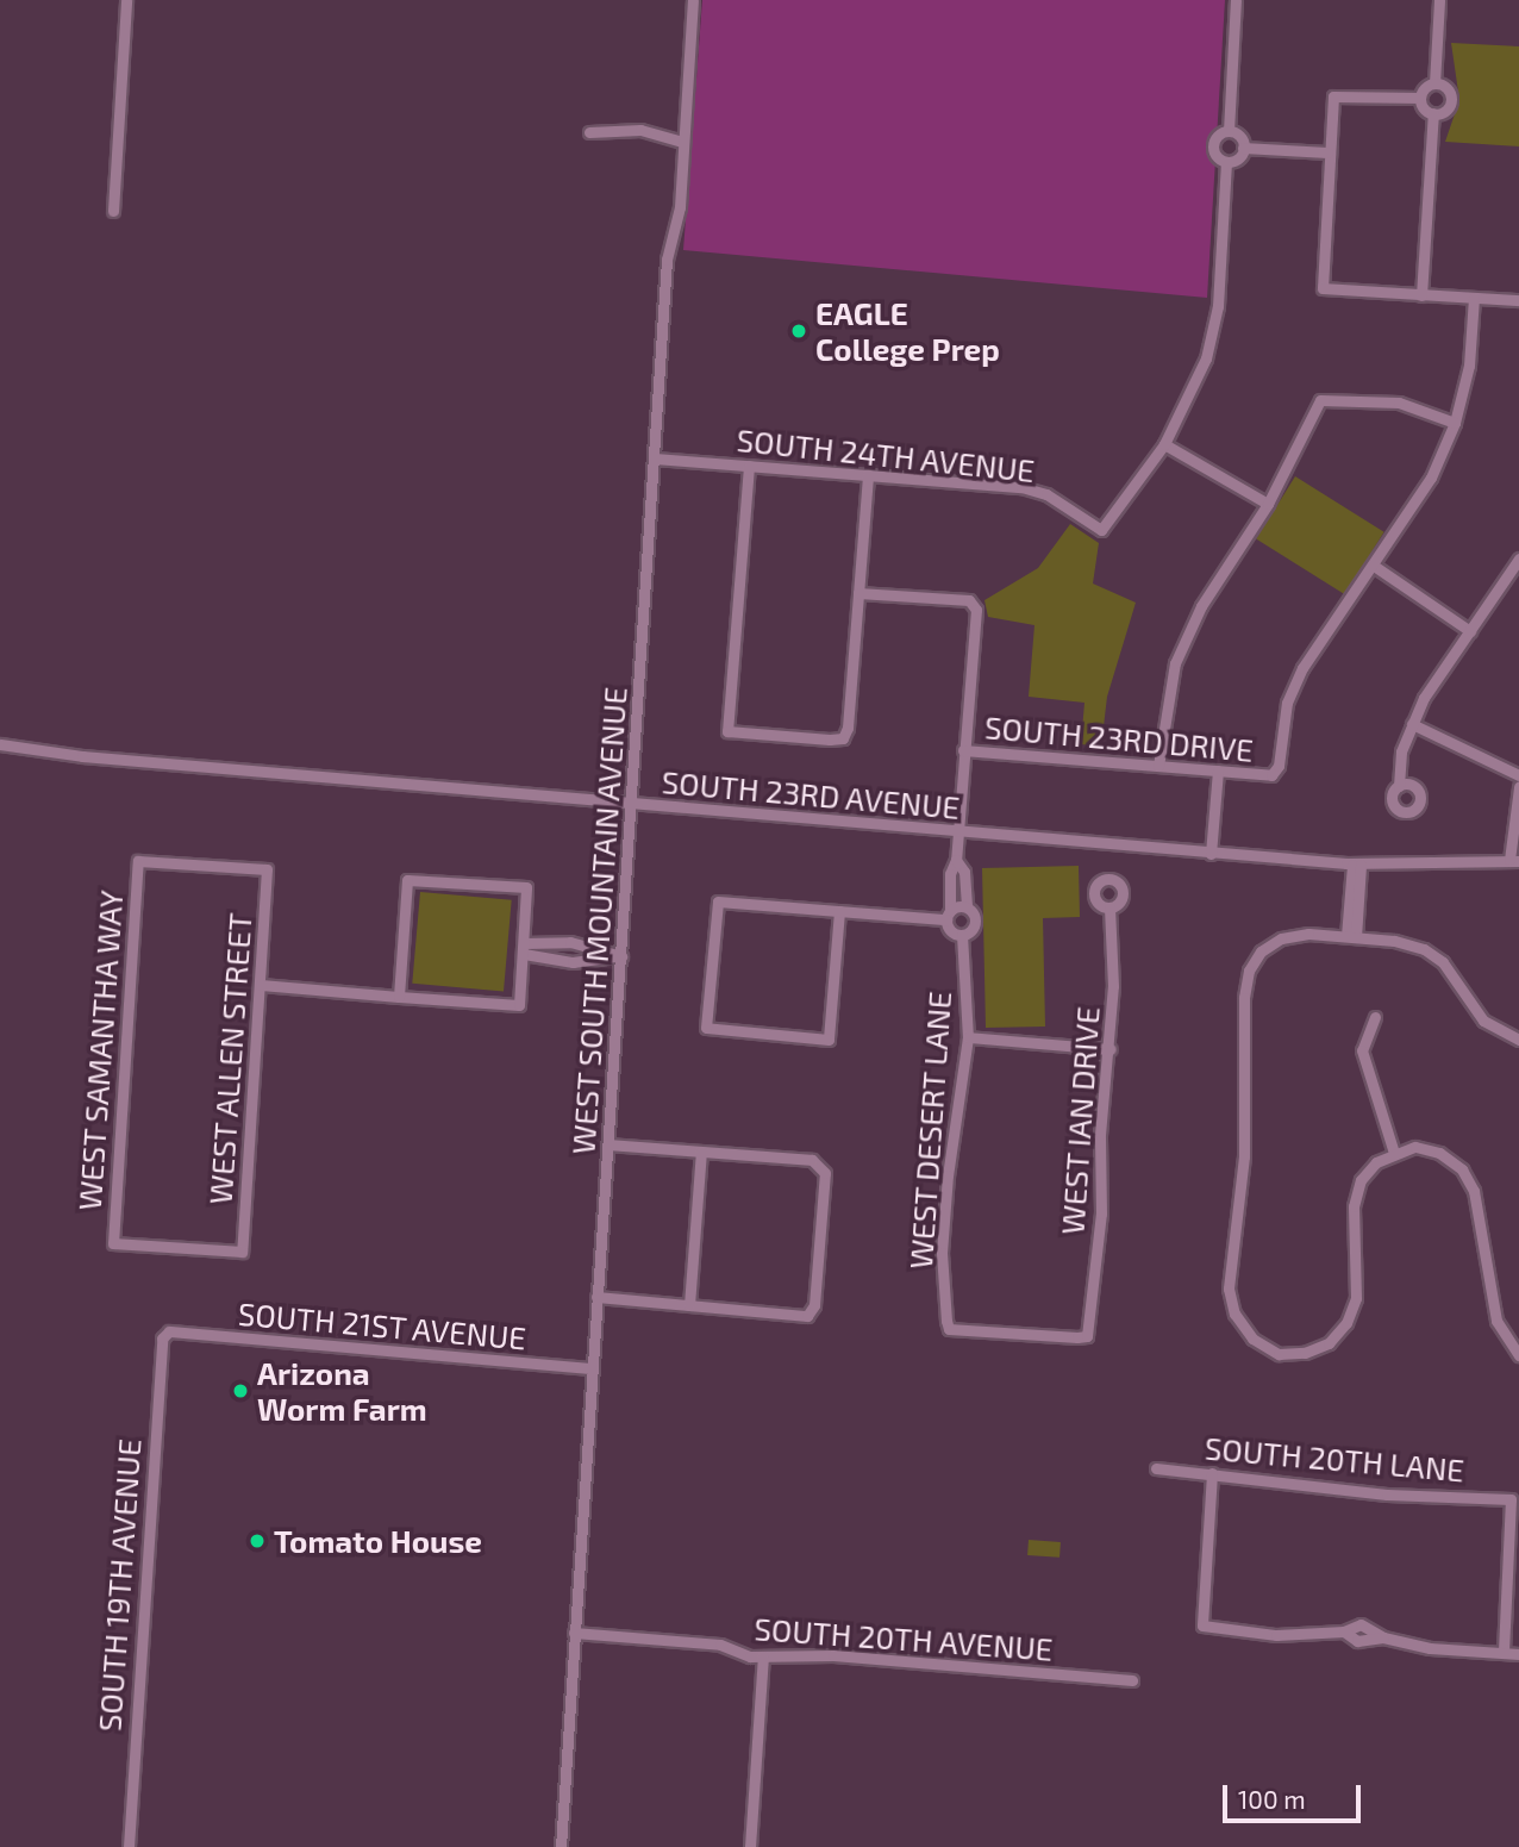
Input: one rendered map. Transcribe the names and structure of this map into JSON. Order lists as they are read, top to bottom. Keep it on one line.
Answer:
{"streets":{"street":["SOUTH 24TH AVENUE","SOUTH 23RD DRIVE","SOUTH 23RD AVENUE","WEST SOUTH MOUNTAIN AVENUE","WEST SAMANTHA WAY","WEST ALLEN STREET","WEST IAN DRIVE","WEST DESERT LANE","SOUTH 21ST AVENUE","SOUTH 20TH LANE","SOUTH 19TH AVENUE","SOUTH 20TH AVENUE"]},"crossings":[["SOUTH 24TH AVENUE","WEST SOUTH MOUNTAIN AVENUE"],["SOUTH 23RD AVENUE","WEST SOUTH MOUNTAIN AVENUE"],["WEST SOUTH MOUNTAIN AVENUE","SOUTH 21ST AVENUE"],["WEST SOUTH MOUNTAIN AVENUE","SOUTH 20TH AVENUE"],["WEST SAMANTHA WAY","WEST ALLEN STREET"],["WEST IAN DRIVE","WEST DESERT LANE"],["SOUTH 21ST AVENUE","SOUTH 19TH AVENUE"]],"places":["EAGLE College Prep","Arizona Worm Farm","Tomato House"],"scale_bar":"100 m"}
